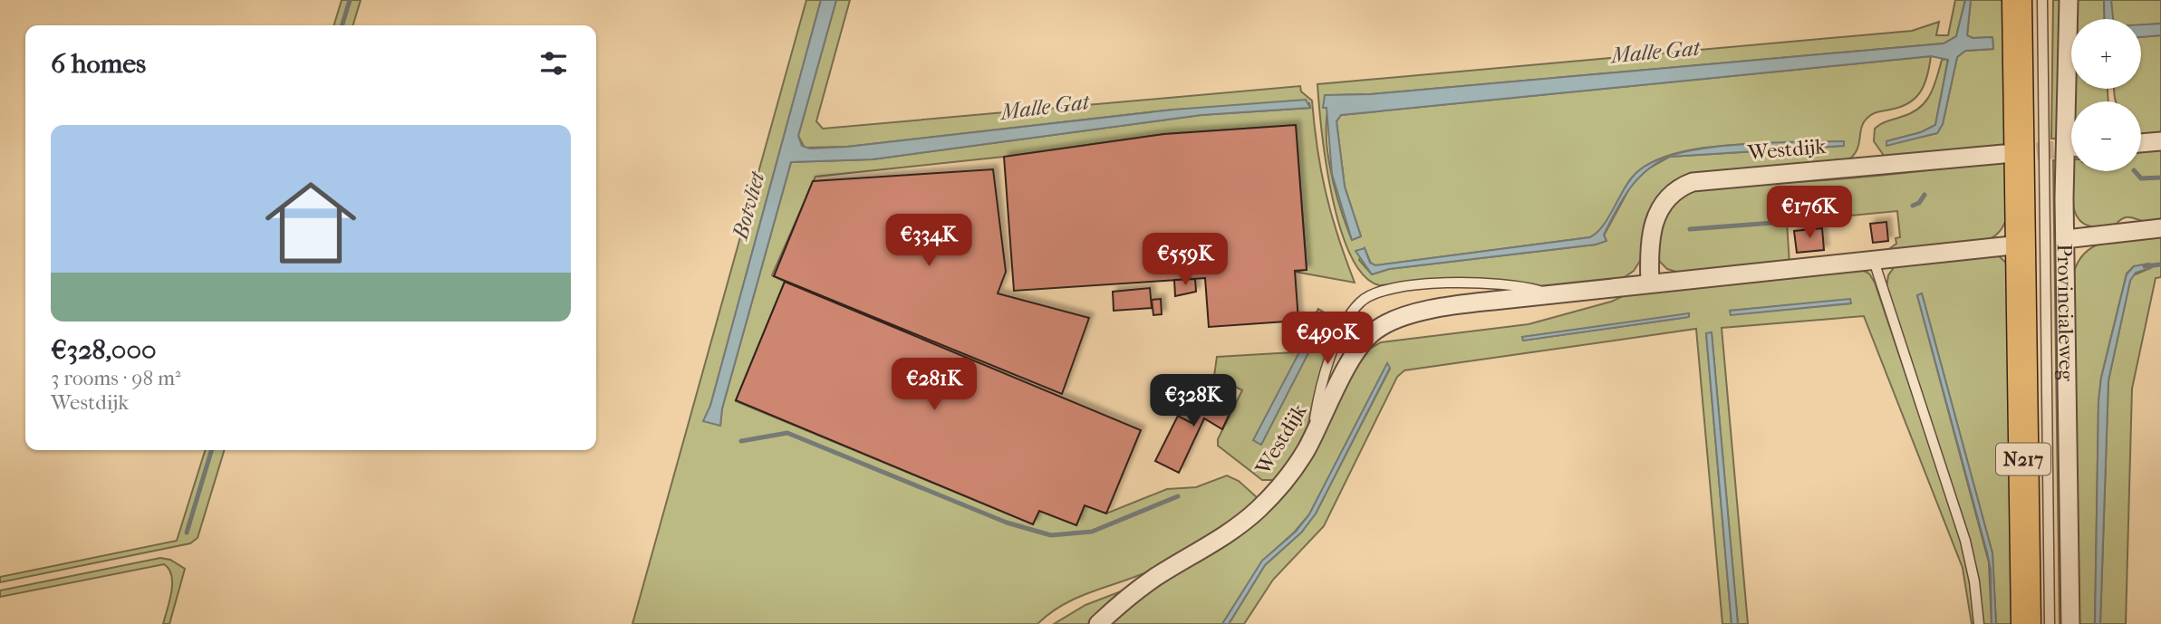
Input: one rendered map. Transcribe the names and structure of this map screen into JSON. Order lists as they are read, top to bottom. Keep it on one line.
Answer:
{"streets":{"main road":["N217"],"street":["Westdijk","Provincialeweg"]},"crossings":[["Westdijk","N217"]],"water":["Malle Gat","Botvliet"],"page":{"map_buttons":["+","−"],"heading":"6 homes","list":[{"name":"€328,000","note":"3 rooms · 98 m² · Westdijk"}],"price":["€176K","€334K","€559K","€490K","€281K","€328K"]}}
